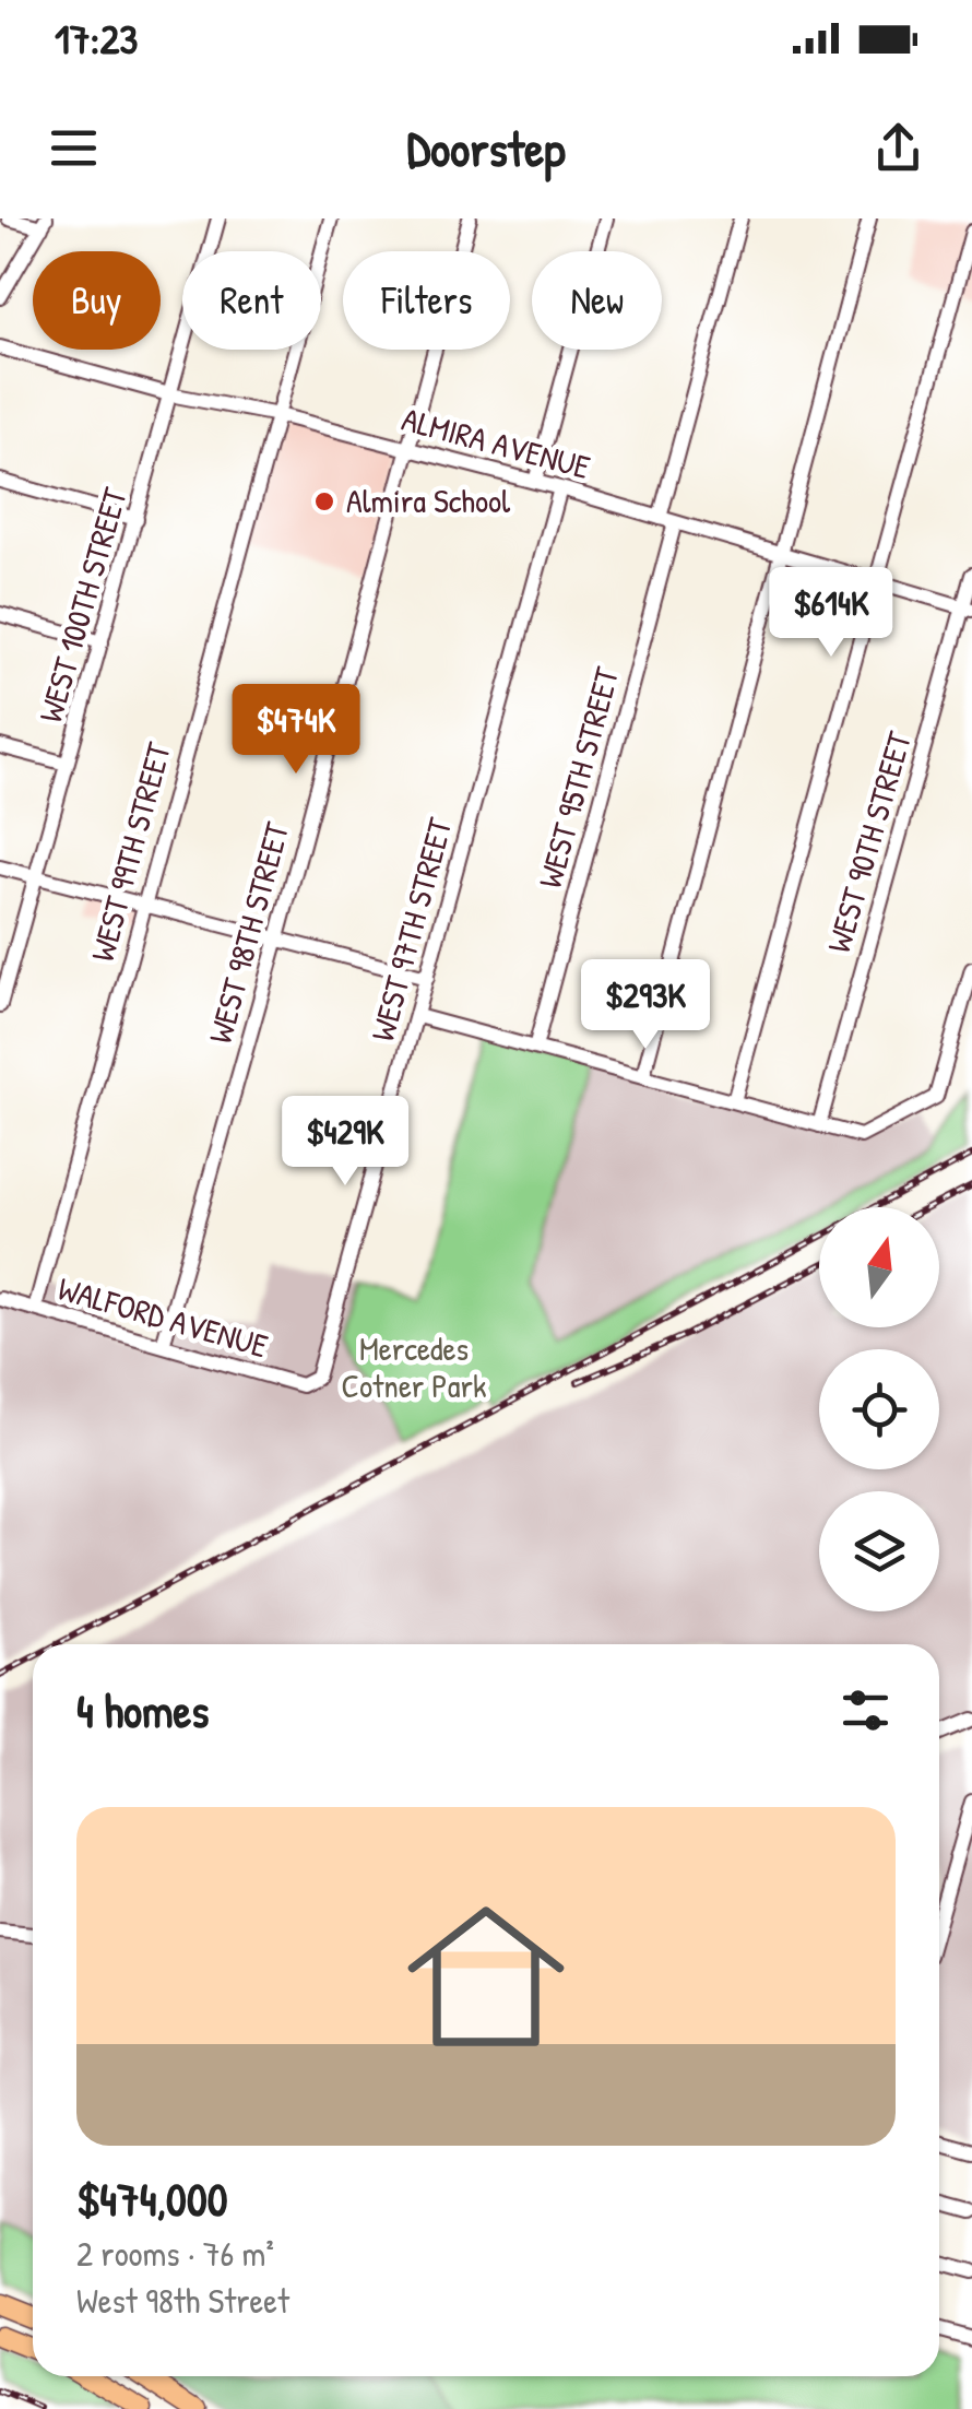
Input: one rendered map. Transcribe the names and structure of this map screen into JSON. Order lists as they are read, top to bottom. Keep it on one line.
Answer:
{"streets":{"street":["ALMIRA AVENUE","WEST 100TH STREET","WEST 95TH STREET","WEST 90TH STREET","WEST 99TH STREET","WEST 97TH STREET","WEST 98TH STREET","WALFORD AVENUE"]},"crossings":[["ALMIRA AVENUE","WEST 100TH STREET"],["ALMIRA AVENUE","WEST 95TH STREET"],["ALMIRA AVENUE","WEST 90TH STREET"],["ALMIRA AVENUE","WEST 99TH STREET"],["ALMIRA AVENUE","WEST 97TH STREET"],["ALMIRA AVENUE","WEST 98TH STREET"],["WEST 99TH STREET","WALFORD AVENUE"],["WEST 97TH STREET","WALFORD AVENUE"],["WEST 98TH STREET","WALFORD AVENUE"]],"parks":["Mercedes Cotner Park"],"places":["Almira School"],"north":"top","page":{"status":"17:23","header":"Doorstep","chip":["Buy","Rent","Filters","New"],"price":["$614K","$474K","$293K","$429K"],"heading":"4 homes","list":[{"name":"$474,000","note":"2 rooms · 76 m² · West 98th Street"}]}}
